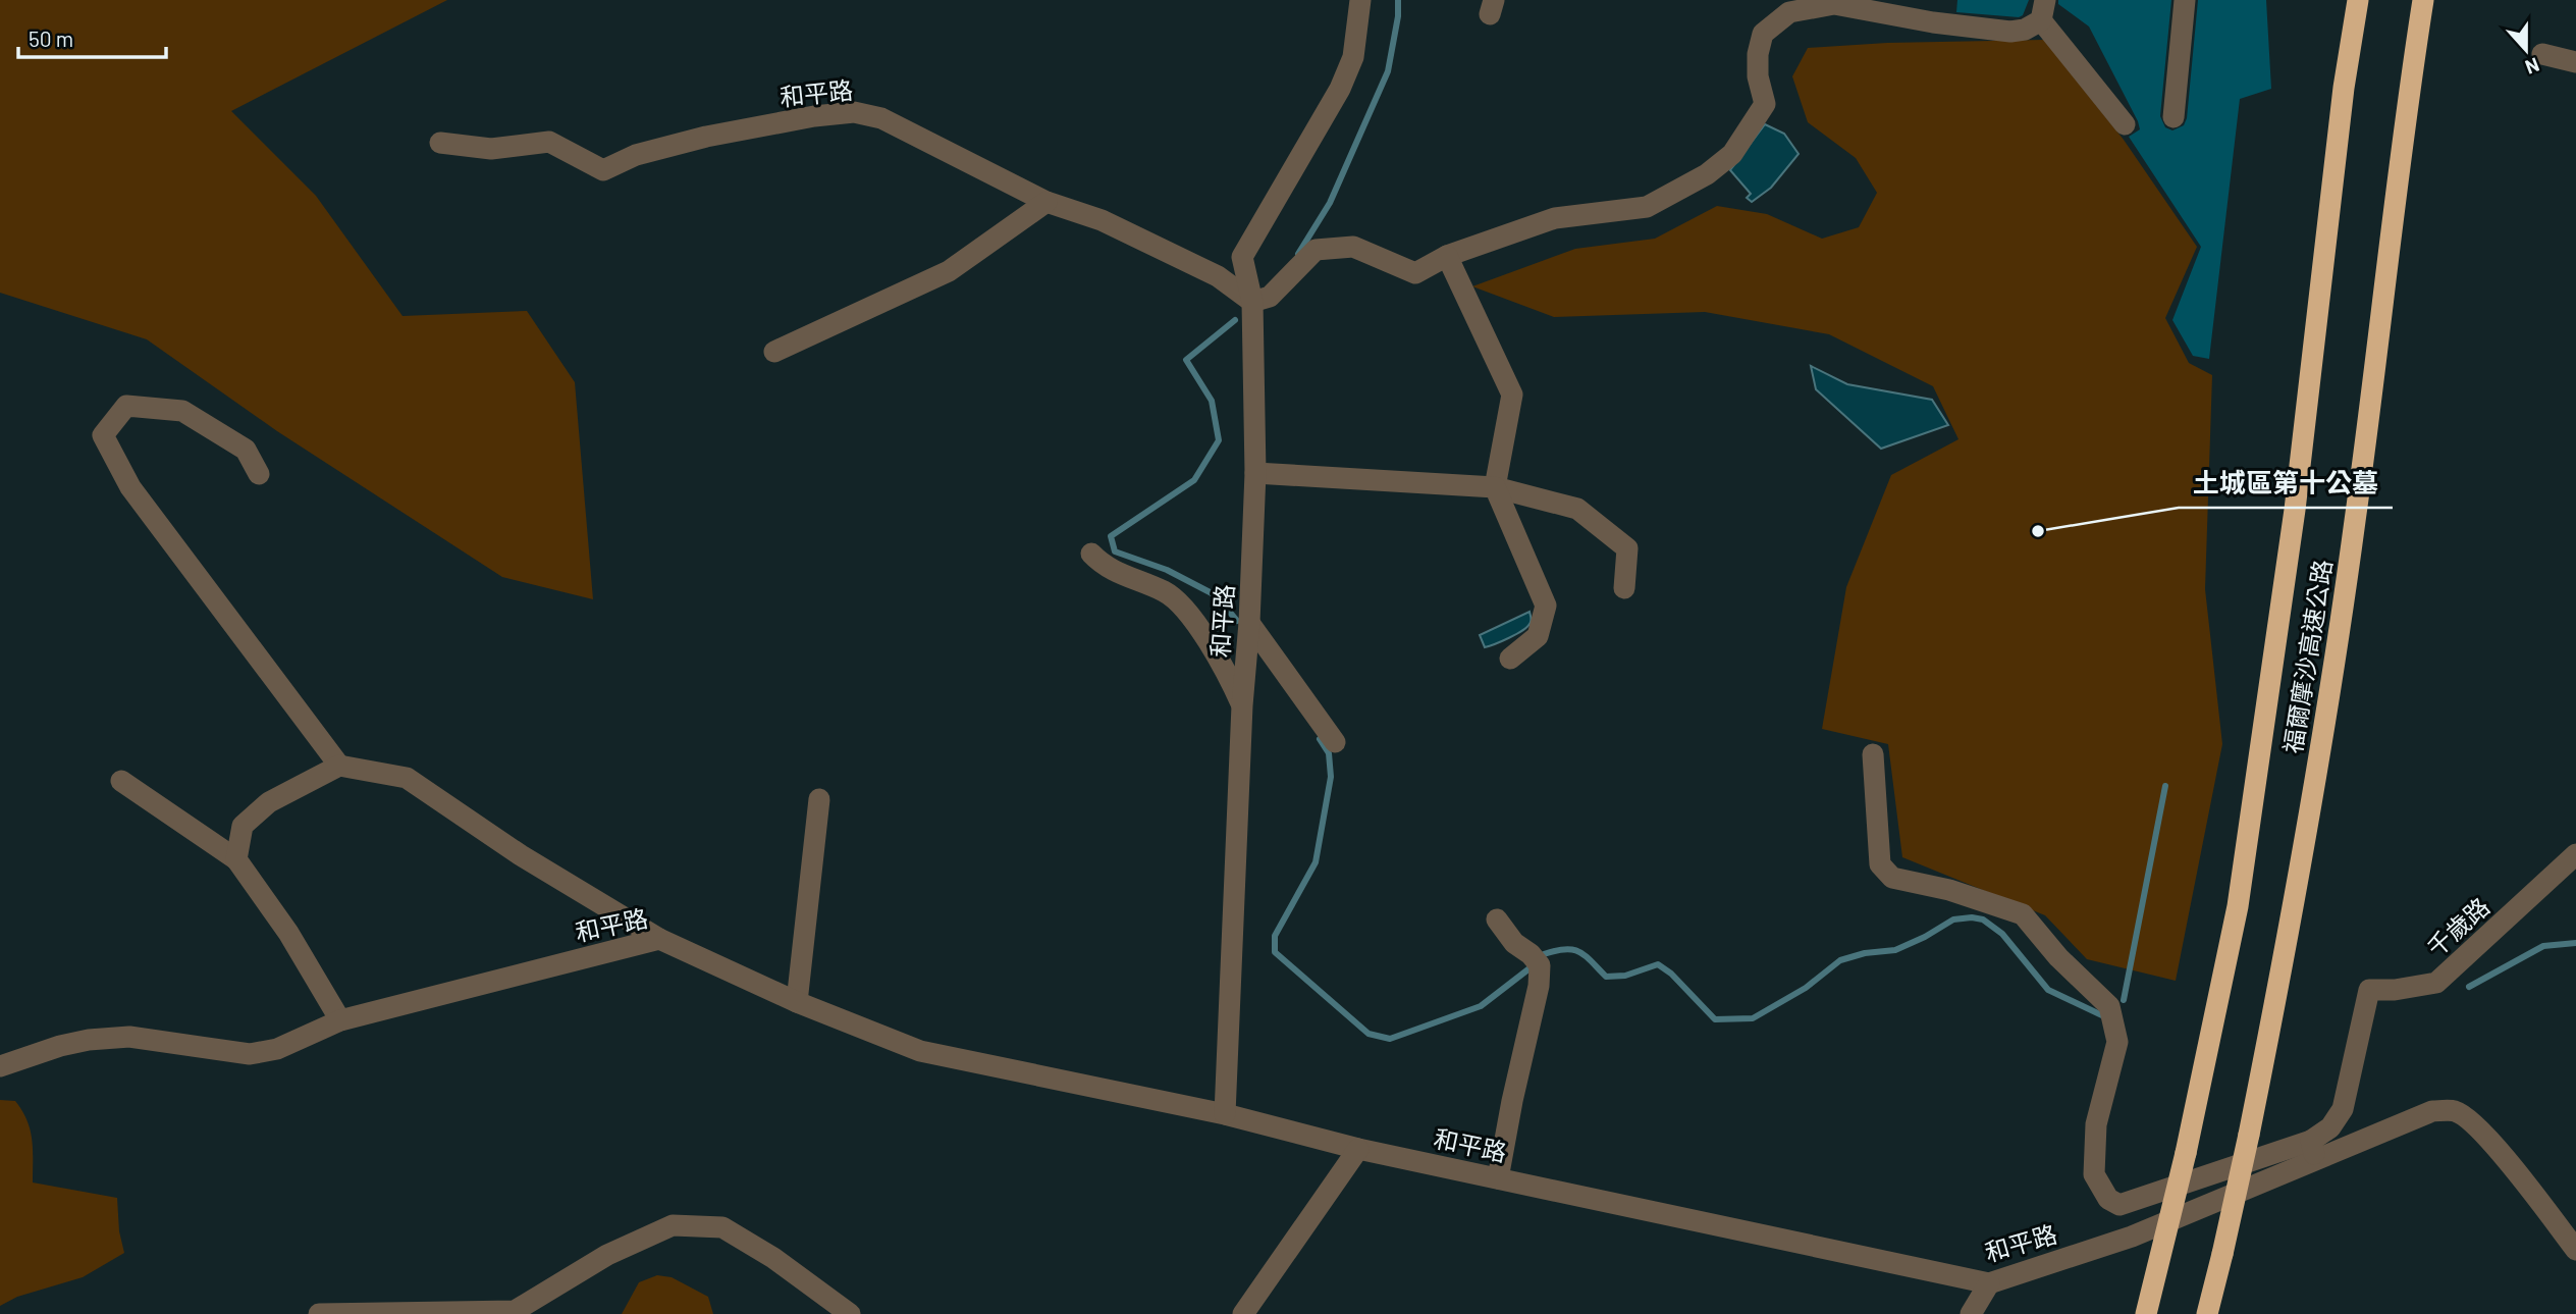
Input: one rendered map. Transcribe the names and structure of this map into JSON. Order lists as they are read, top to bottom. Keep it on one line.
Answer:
{"streets":{"highway":["福爾摩沙高速公路"],"street":["和平路","千歲路"]},"crossings":[["和平路","千歲路"]],"places":["土城區第十公墓"],"scale_bar":"50 m","north":"bottom"}
